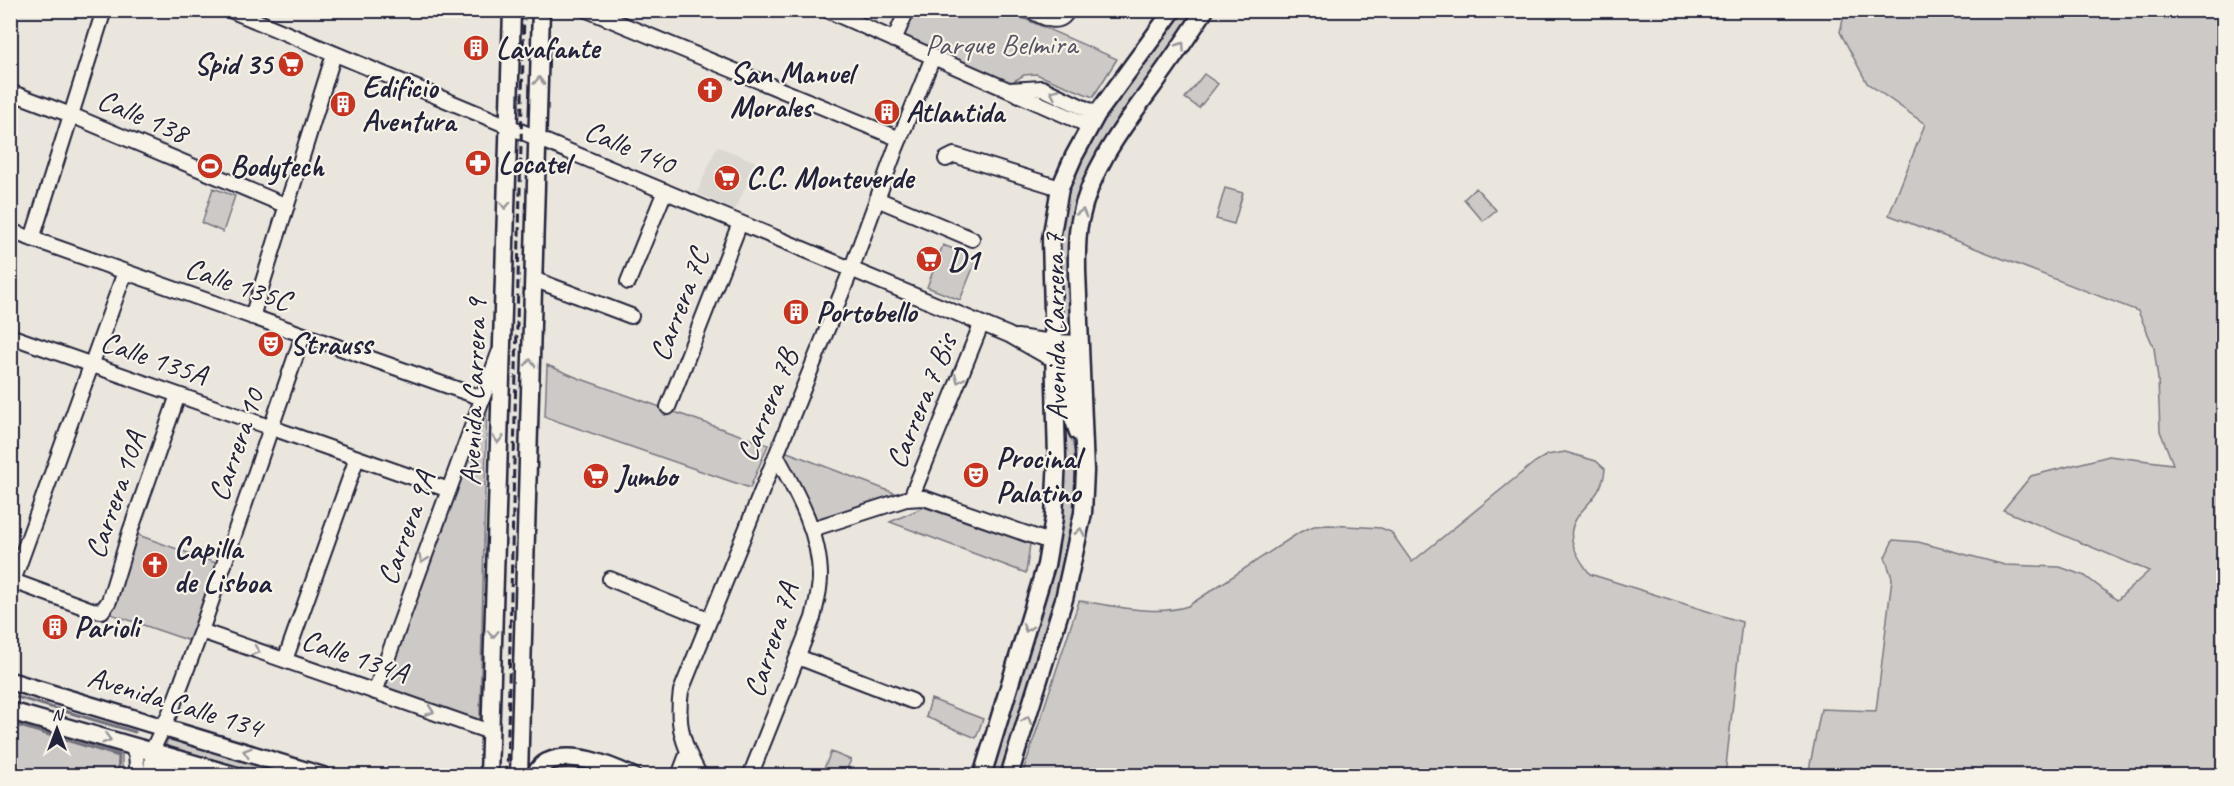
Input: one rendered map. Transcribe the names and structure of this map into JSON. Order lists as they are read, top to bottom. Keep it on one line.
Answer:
{"streets":{"main road":["Avenida Carrera 7","Avenida Carrera 9","Avenida Calle 134"],"street":["Calle 138","Calle 140","Calle 135C","Carrera 7C","Calle 135A","Carrera 7 Bis","Carrera 7B","Carrera 10","Carrera 10A","Carrera 9A","Carrera 7A","Calle 134A"]},"crossings":[["Calle 140","Carrera 7C"],["Calle 140","Avenida Carrera 7"],["Calle 140","Avenida Carrera 9"],["Calle 140","Carrera 7 Bis"],["Calle 140","Carrera 7B"],["Calle 135C","Carrera 10"],["Calle 135C","Carrera 9A"],["Calle 135A","Carrera 10"],["Calle 135A","Carrera 10A"],["Calle 135A","Carrera 9A"],["Avenida Carrera 9","Carrera 9A"],["Avenida Carrera 9","Calle 134A"],["Carrera 7B","Carrera 7A"],["Carrera 10","Calle 134A"],["Carrera 10","Avenida Calle 134"],["Carrera 9A","Calle 134A"]],"one_way":["Carrera 7 Bis","Calle 134A"],"parks":["Parque Belmira"],"places":{"building":["Lavafante","Edificio Aventura","Atlantida","Portobello","Parioli"],"supermarket":["Spid 35","C.C. Monteverde","D1","Jumbo"],"church":["San Manuel Morales","Capilla de Lisboa"],"pharmacy":["Locatel"],"sports":["Bodytech"],"theatre":["Strauss","Procinal Palatino"]},"north":"top"}
